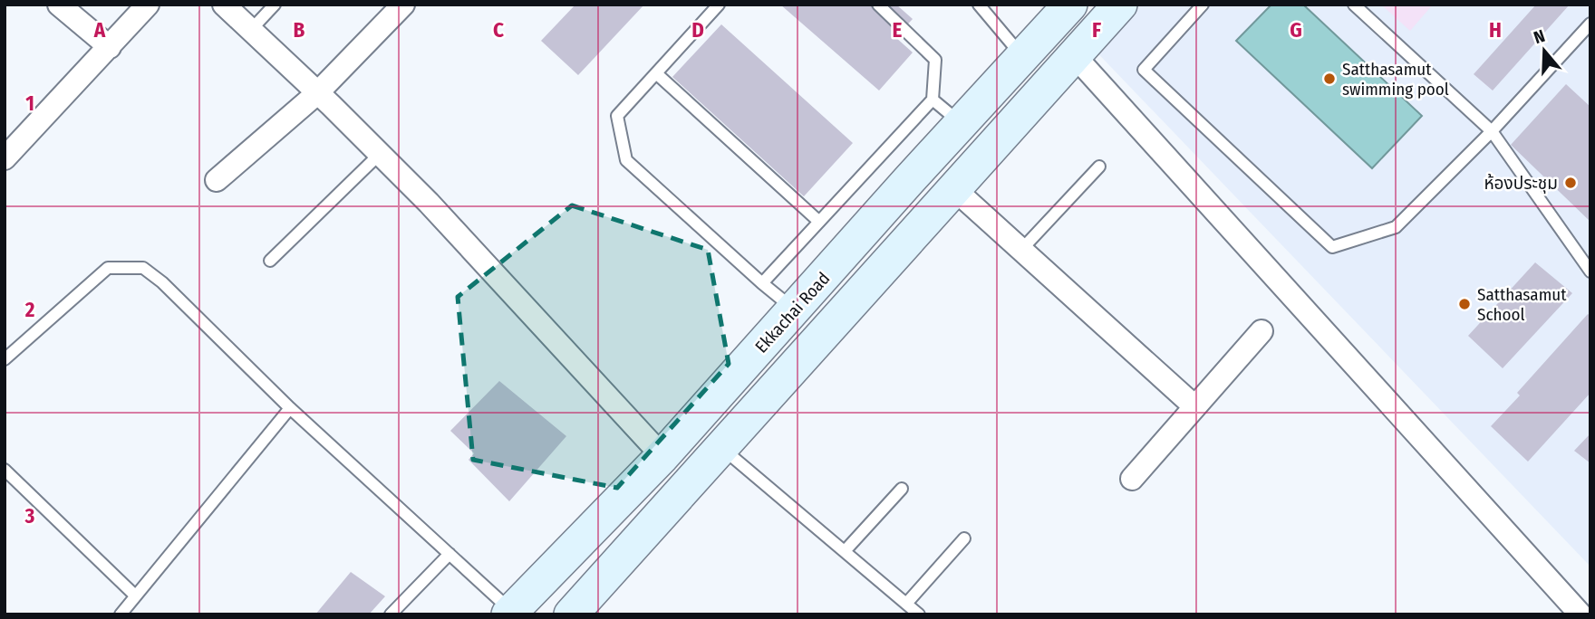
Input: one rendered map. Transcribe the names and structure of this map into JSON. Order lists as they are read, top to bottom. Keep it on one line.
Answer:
{"streets":{"main road":["Ekkachai Road"]},"places":["Satthasamut swimming pool","ห้องประชุม","Satthasamut School"],"north":"top","grid":{"columns":["A","B","C","D","E","F","G","H"],"rows":["1","2","3"]}}
